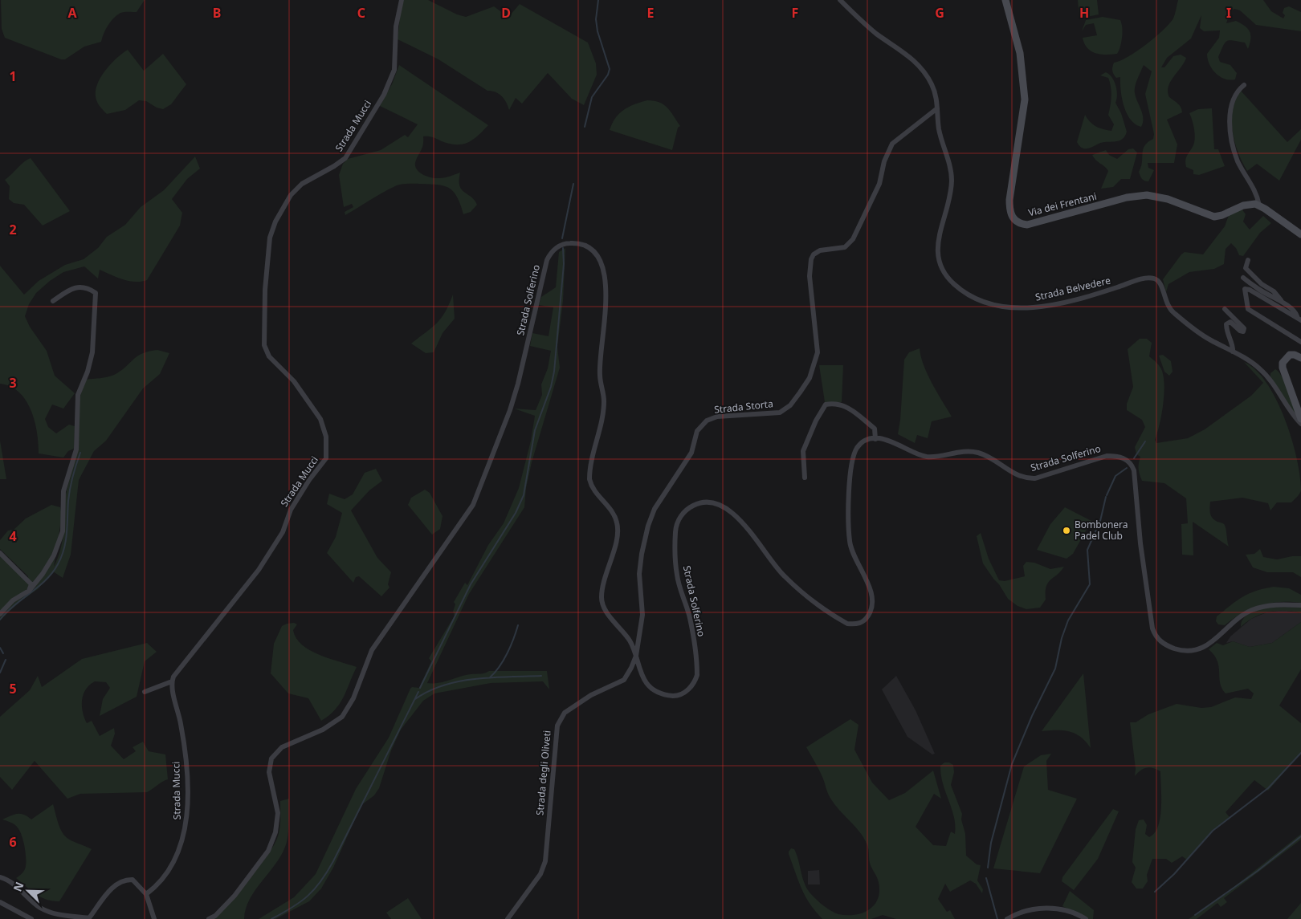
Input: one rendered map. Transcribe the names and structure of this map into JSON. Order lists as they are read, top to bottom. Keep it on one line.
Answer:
{"streets":{"main road":["Via dei Frentani"],"street":["Strada Mucci","Strada Belvedere","Strada Solferino","Strada Storta","Strada degli Oliveti"]},"crossings":[["Strada Belvedere","Strada Storta"],["Strada Solferino","Strada Storta"],["Strada Solferino","Strada degli Oliveti"],["Strada Storta","Strada degli Oliveti"]],"places":["Bombonera Padel Club"],"north":"top left","grid":{"columns":["A","B","C","D","E","F","G","H","I"],"rows":["1","2","3","4","5","6"]}}
